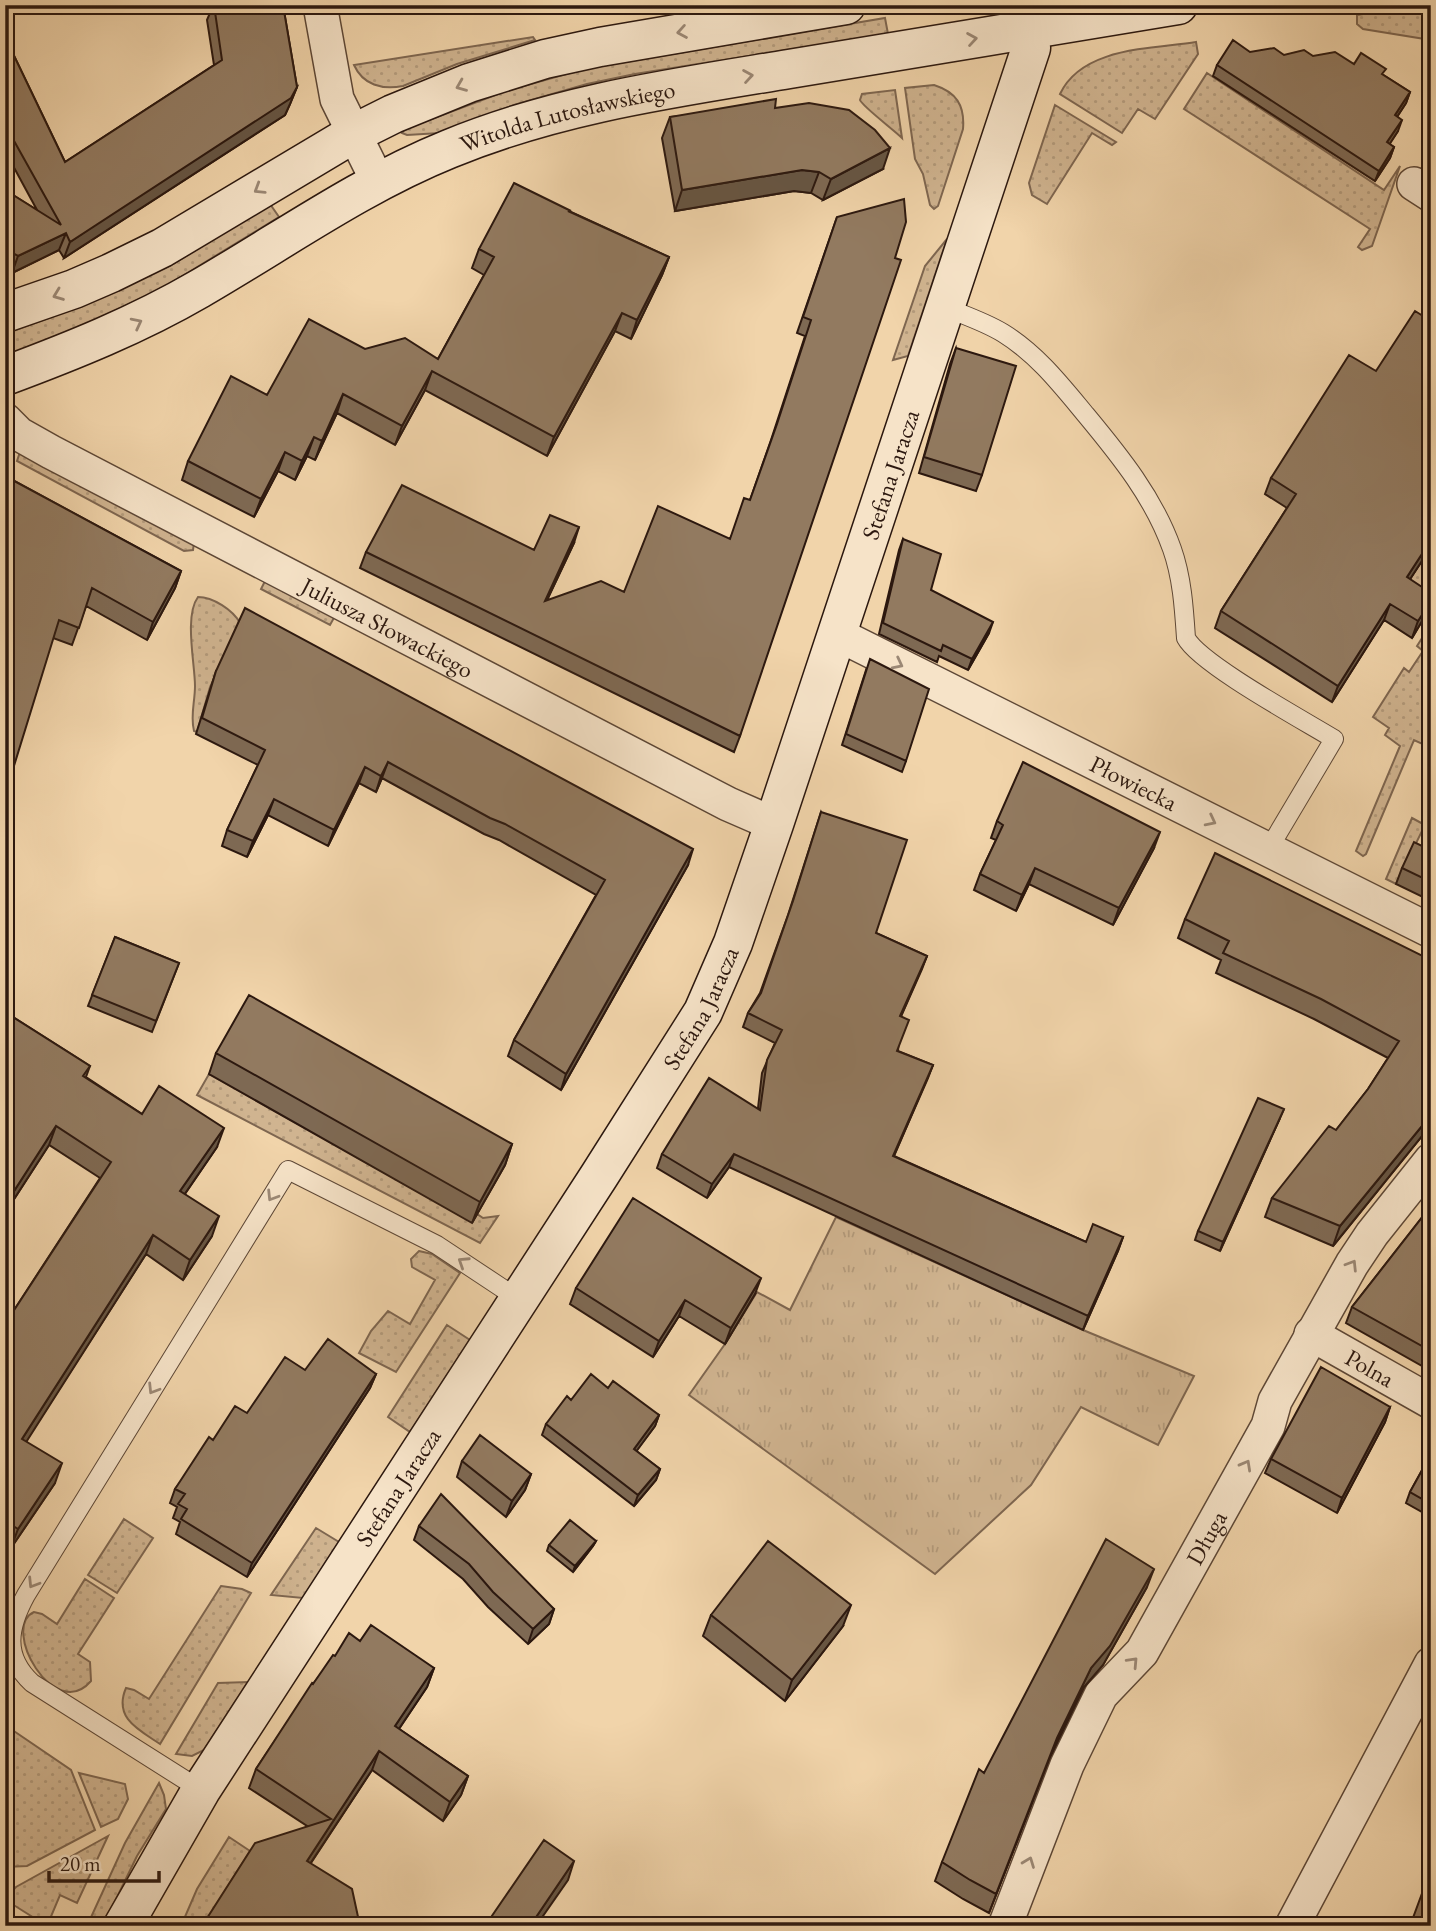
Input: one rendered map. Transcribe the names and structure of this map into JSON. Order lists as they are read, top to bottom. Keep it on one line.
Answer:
{"streets":{"main road":["Witolda Lutosławskiego","Stefana Jaracza"],"street":["Juliusza Słowackiego","Płowiecka","Polna","Długa"]},"crossings":[["Witolda Lutosławskiego","Stefana Jaracza"],["Stefana Jaracza","Juliusza Słowackiego"],["Stefana Jaracza","Płowiecka"],["Polna","Długa"]],"one_way":["Płowiecka"],"scale_bar":"20 m"}
